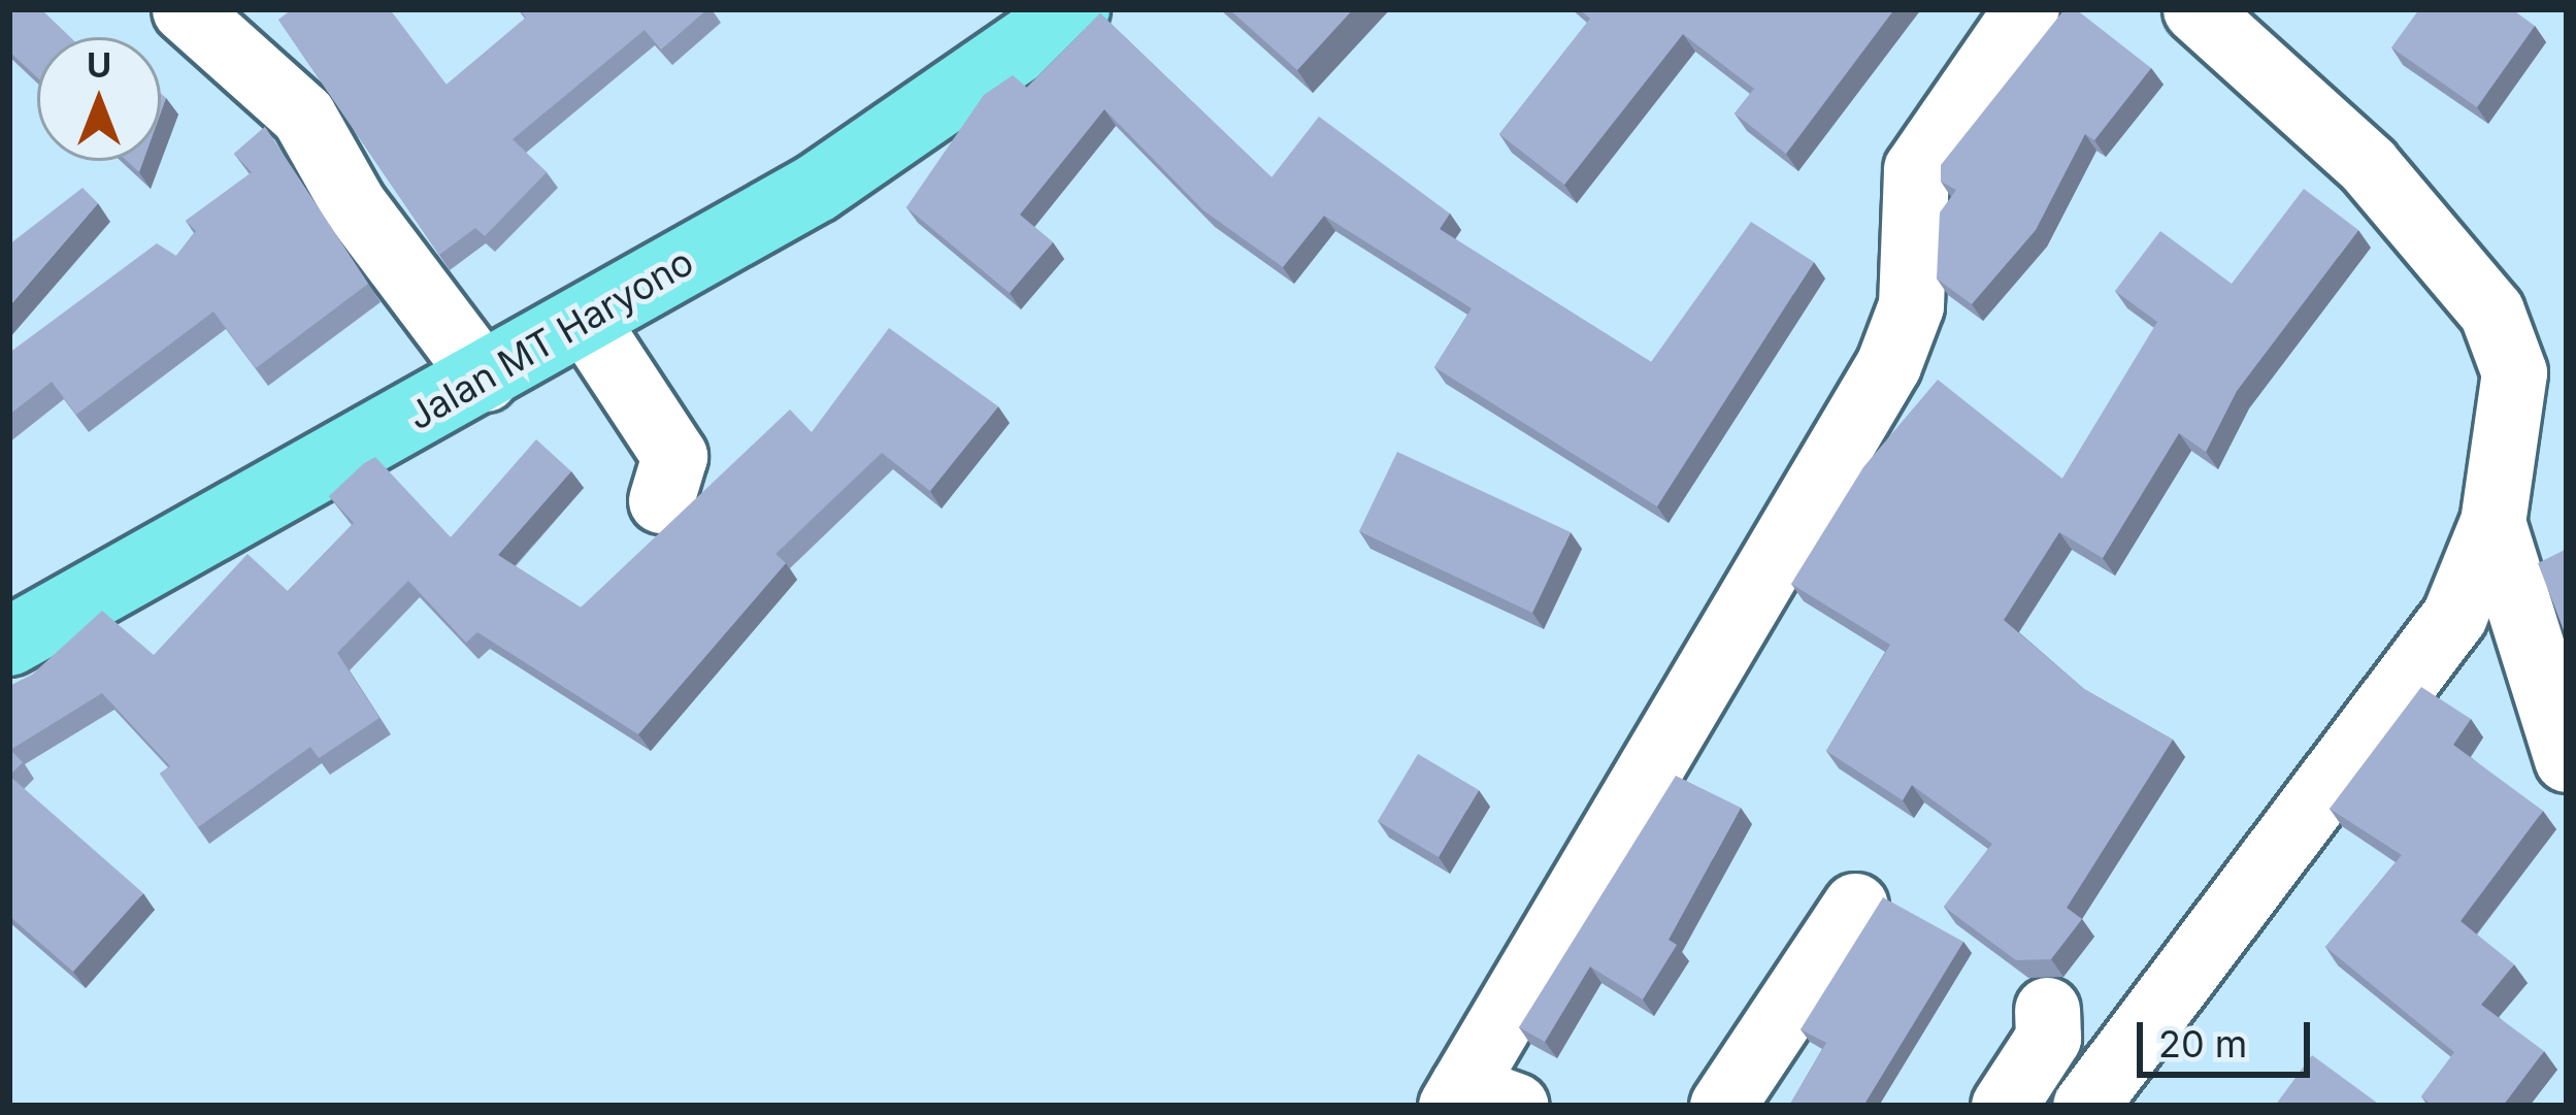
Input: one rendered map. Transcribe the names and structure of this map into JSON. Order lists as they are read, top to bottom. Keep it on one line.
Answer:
{"streets":{"main road":["Jalan MT Haryono"]},"scale_bar":"20 m","north":"top"}
